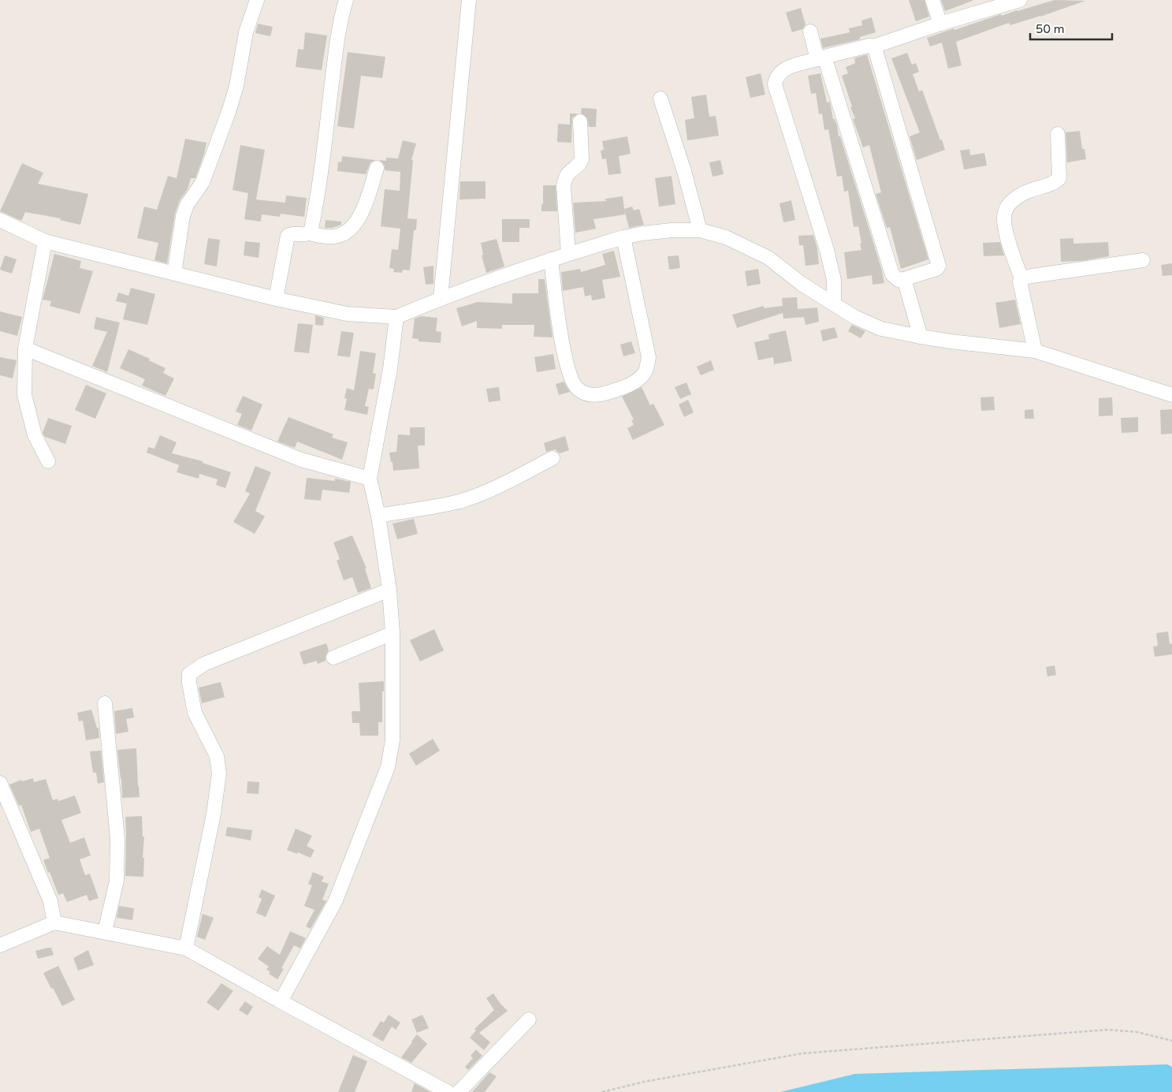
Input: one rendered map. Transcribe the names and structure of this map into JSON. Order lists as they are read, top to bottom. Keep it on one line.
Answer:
{"scale_bar":"50 m"}
